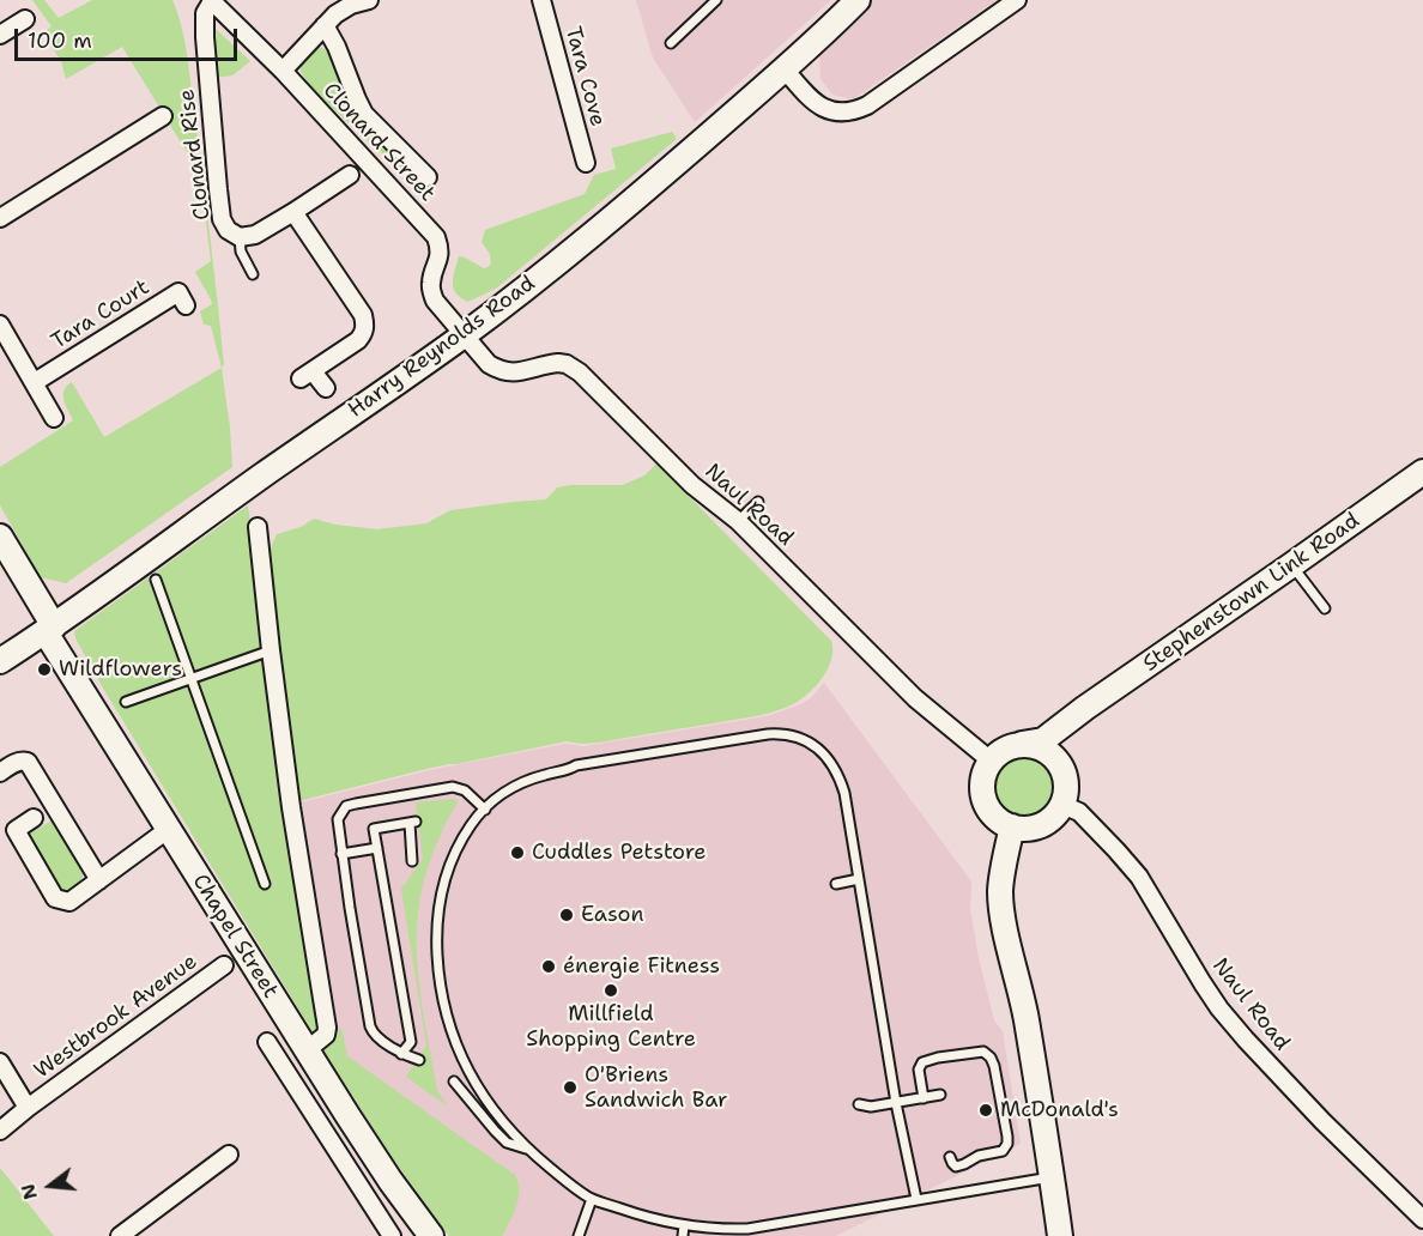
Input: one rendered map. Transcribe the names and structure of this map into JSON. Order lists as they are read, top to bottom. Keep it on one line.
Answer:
{"streets":{"street":["Tara Cove","Clonard Street","Clonard Rise","Tara Court","Harry Reynolds Road","Naul Road","Stephenstown Link Road","Chapel Street","Westbrook Avenue"]},"crossings":[["Clonard Street","Clonard Rise"],["Clonard Street","Harry Reynolds Road"],["Clonard Street","Naul Road"],["Harry Reynolds Road","Naul Road"],["Harry Reynolds Road","Chapel Street"],["Naul Road","Stephenstown Link Road"]],"places":["Wildflowers","Cuddles Petstore","Eason","énergie Fitness","Millfield Shopping Centre","O'Briens Sandwich Bar","McDonald's"],"scale_bar":"100 m","north":"left"}
